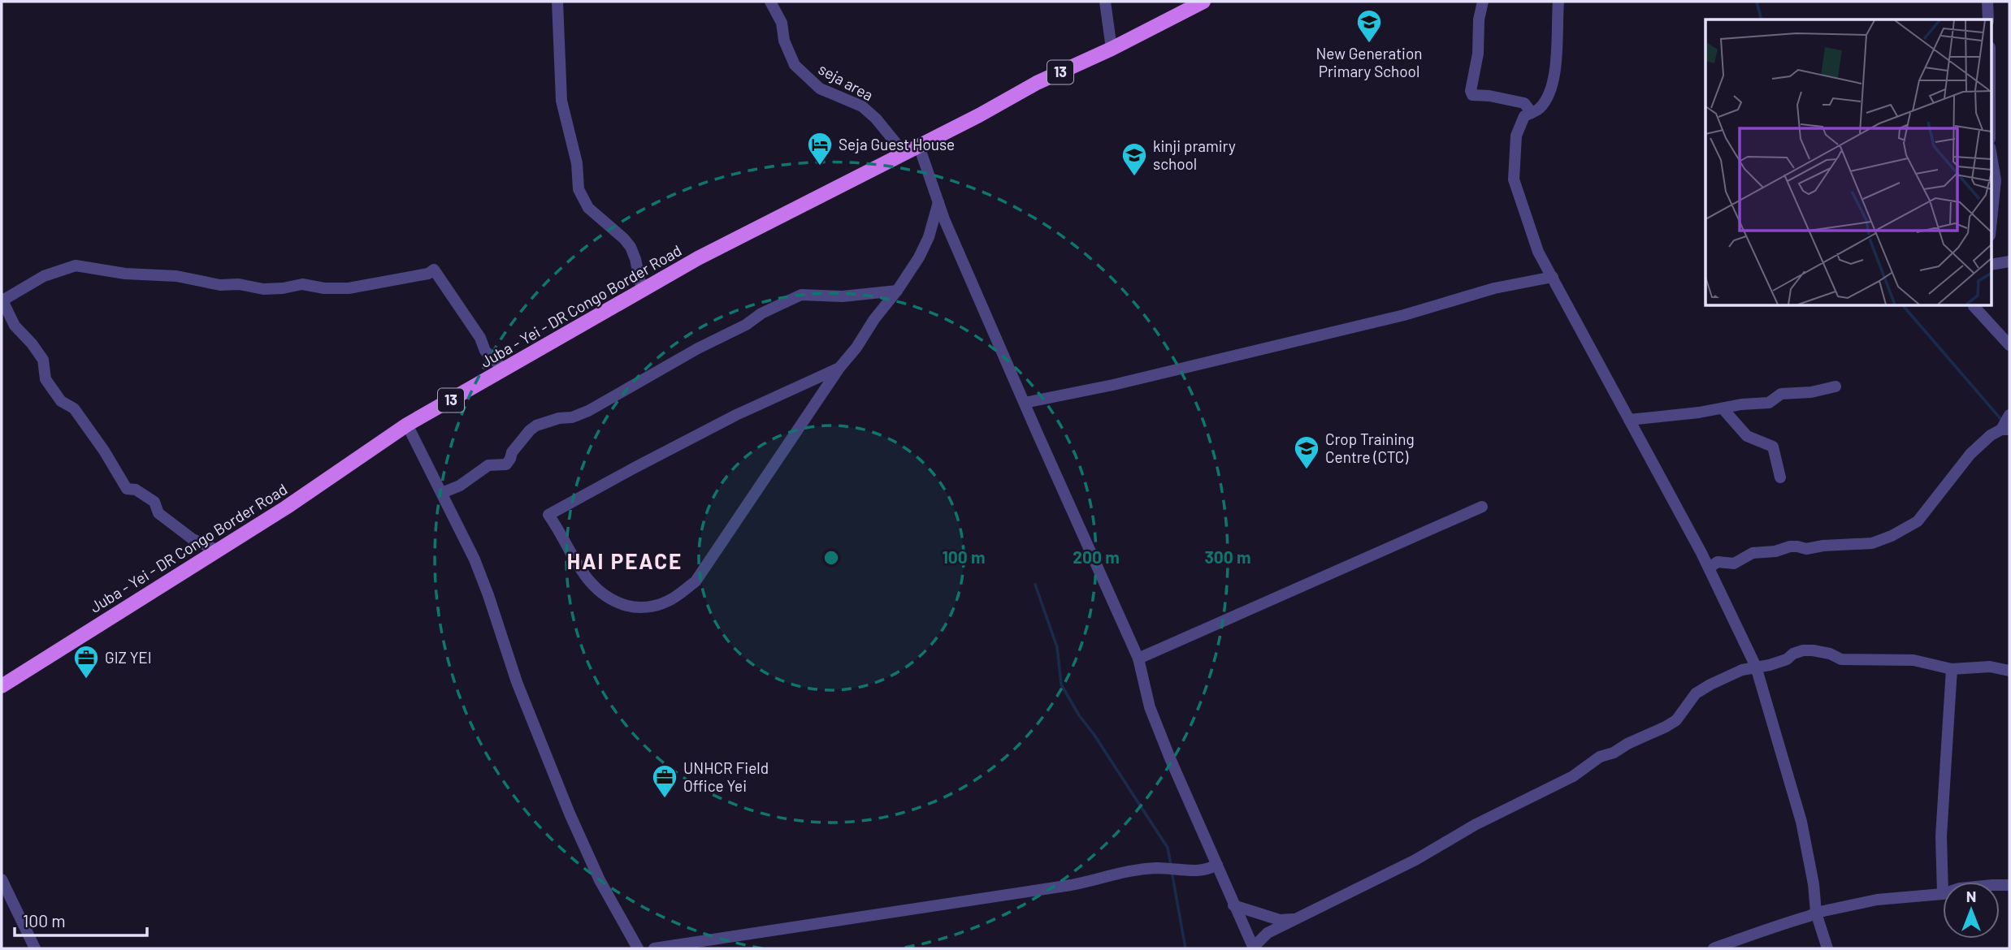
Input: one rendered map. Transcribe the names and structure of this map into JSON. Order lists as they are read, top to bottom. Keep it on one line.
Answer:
{"streets":{"main road":["13","Juba - Yei - DR Congo Border Road"],"street":["seja area"]},"crossings":[["seja area","Juba - Yei - DR Congo Border Road"]],"districts":["HAI PEACE"],"places":{"school or university":["New Generation Primary School","kinji pramiry school","Crop Training Centre (CTC)"],"hotel":["Seja Guest House"],"office":["GIZ YEI","UNHCR Field Office Yei"]},"scale_bar":"100 m","north":"top","rings":["100 m","200 m","300 m"]}
